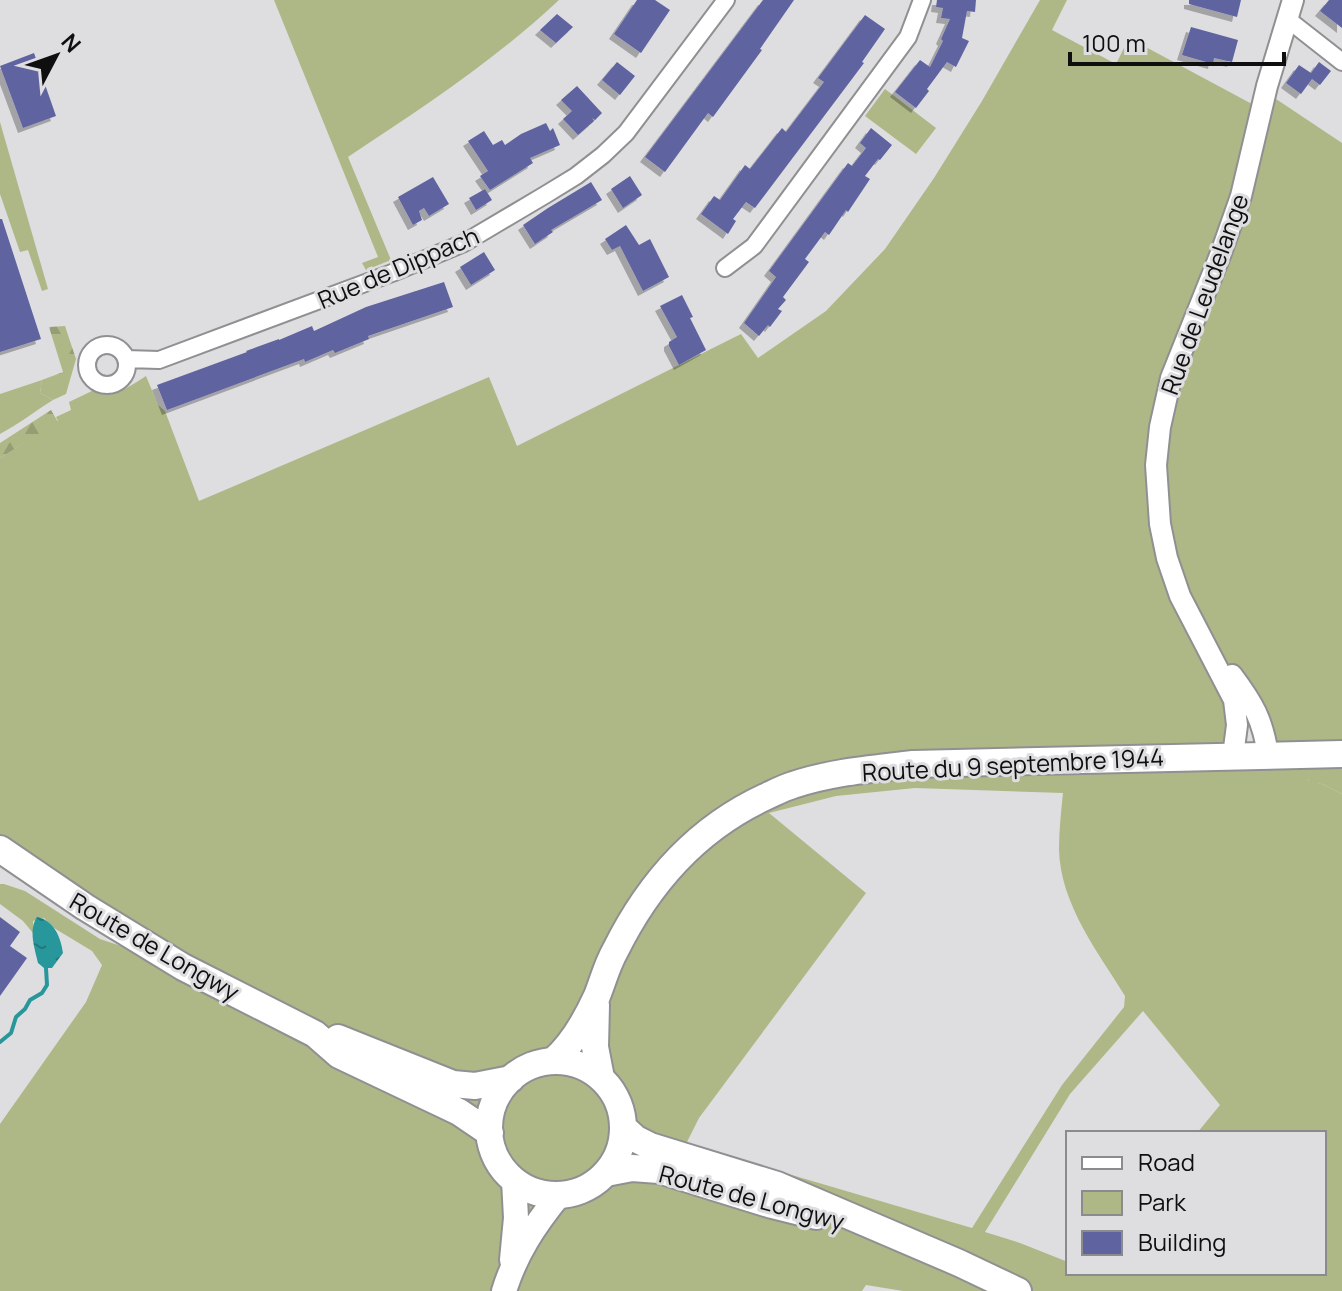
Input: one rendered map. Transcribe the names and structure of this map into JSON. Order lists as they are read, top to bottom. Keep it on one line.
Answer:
{"streets":{"main road":["Route du 9 septembre 1944","Route de Longwy"],"street":["Rue de Dippach","Rue de Leudelange"]},"crossings":[["Rue de Leudelange","Route du 9 septembre 1944"],["Route du 9 septembre 1944","Route de Longwy"]],"legend":["Road","Park","Building"],"scale_bar":"100 m","north":"top right"}
